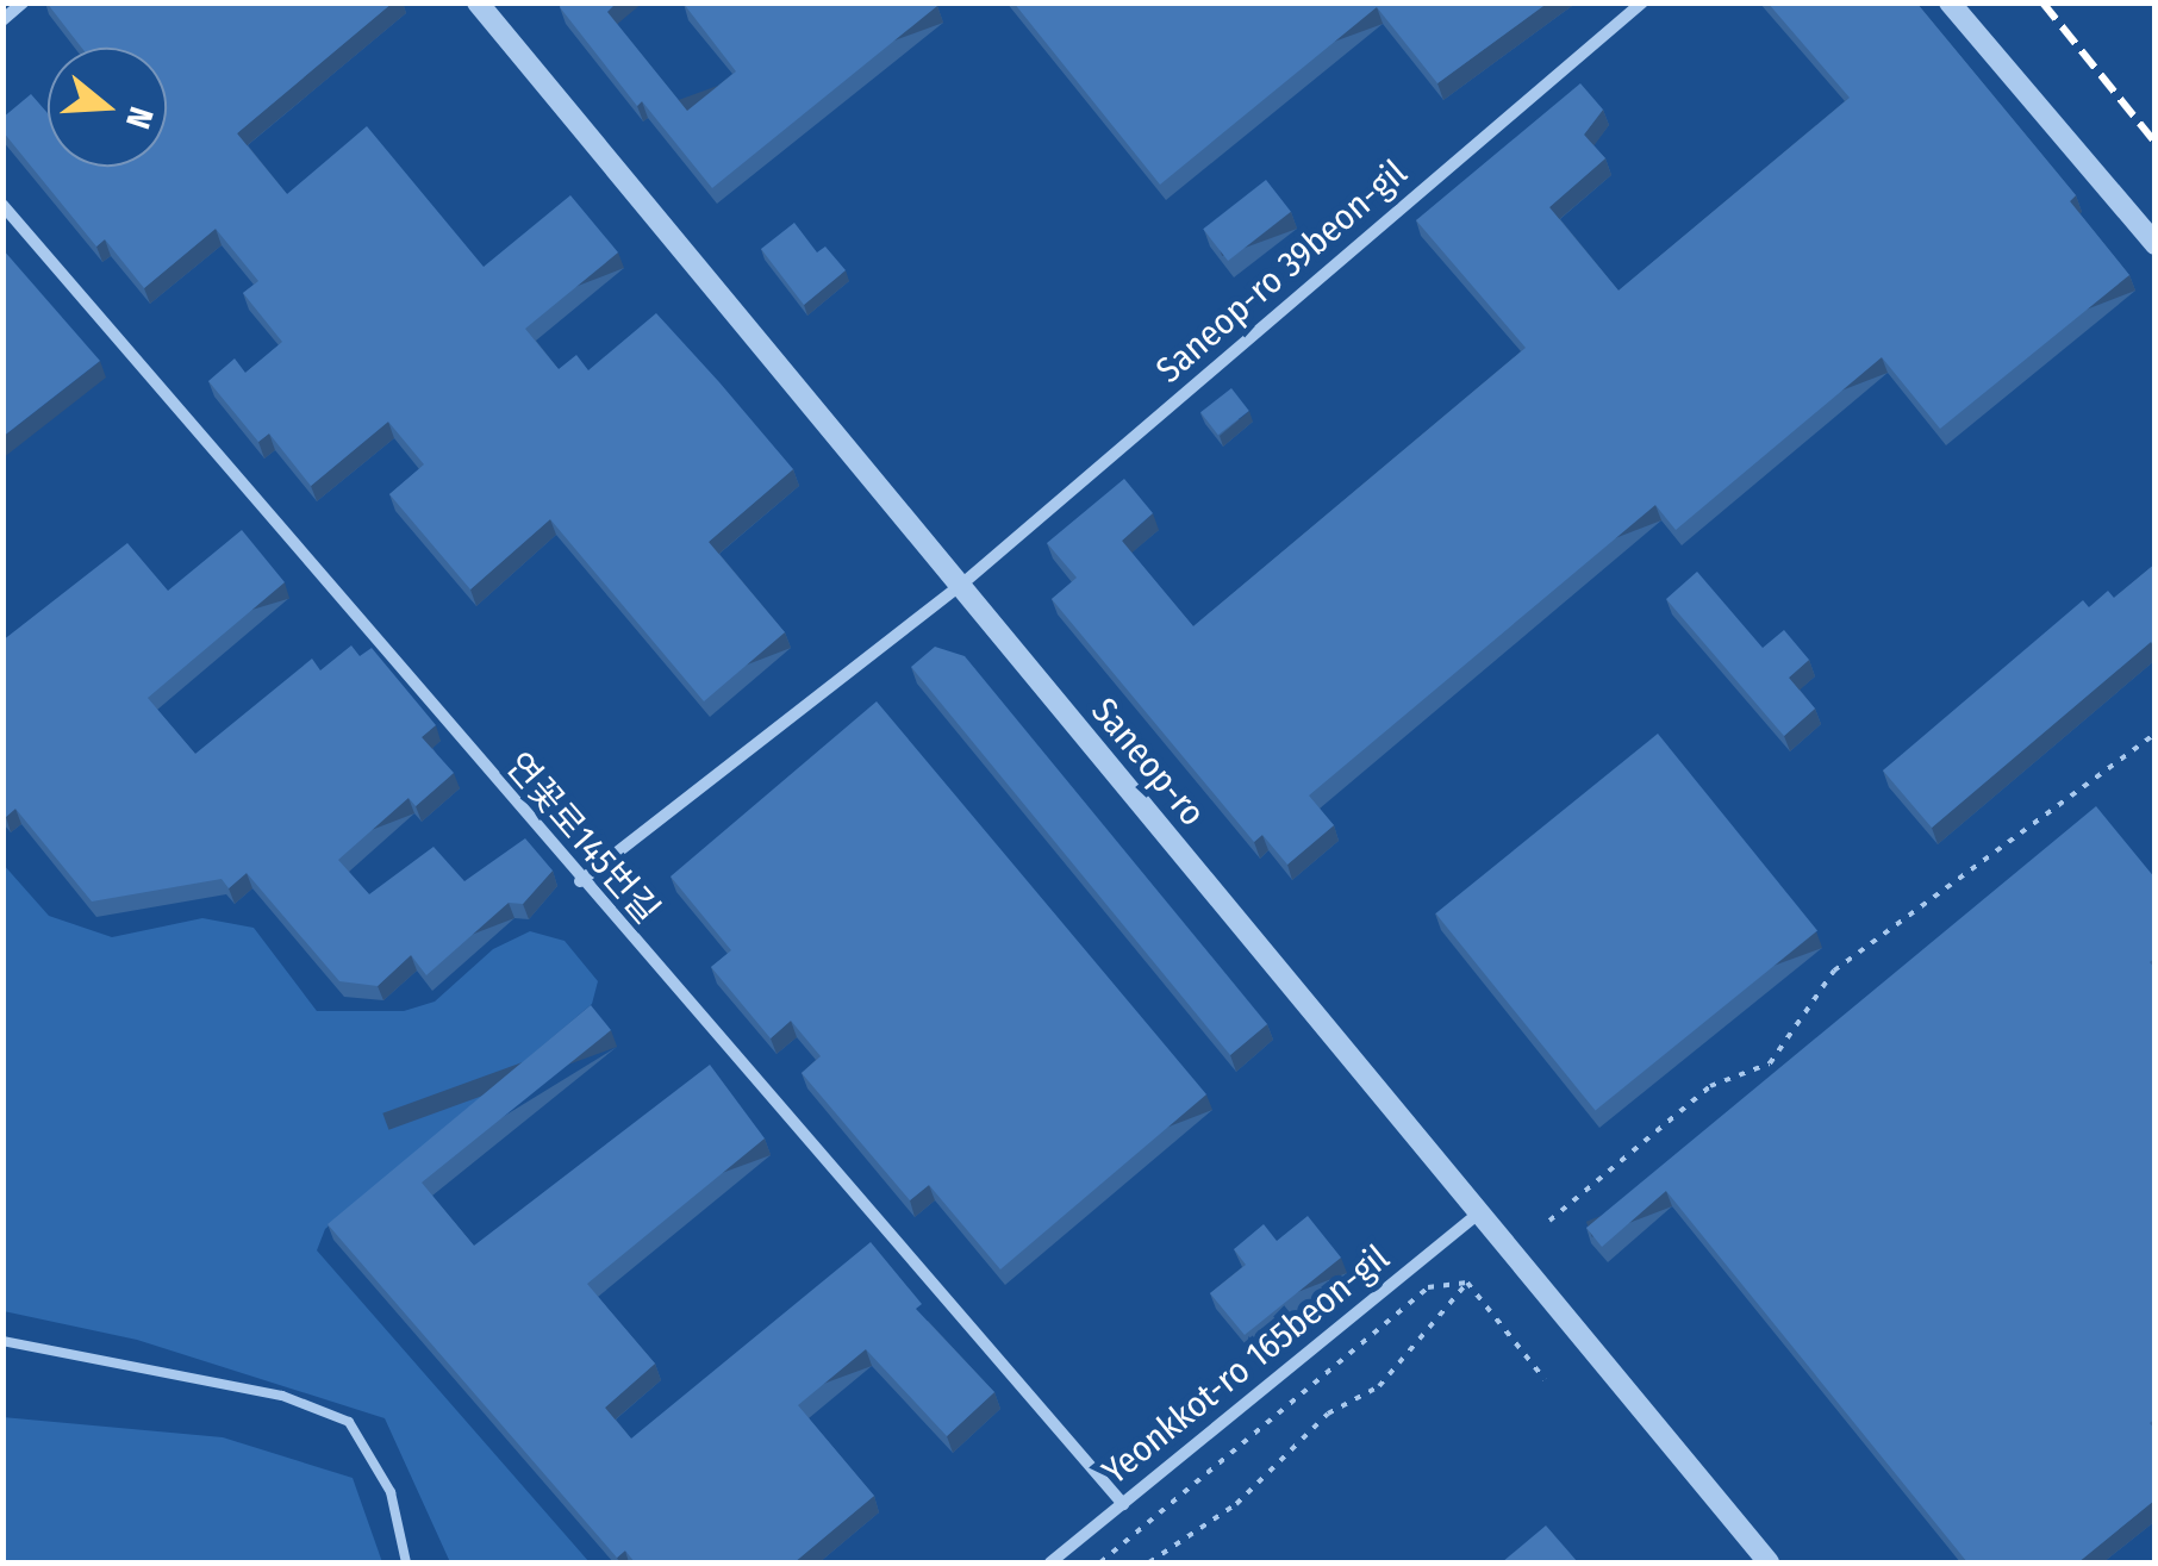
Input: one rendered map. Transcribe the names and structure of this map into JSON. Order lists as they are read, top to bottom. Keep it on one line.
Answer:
{"streets":{"street":["Saneop-ro 39beon-gil","Saneop-ro","연꽃로145번길","Yeonkkot-ro 165beon-gil"]},"crossings":[["Saneop-ro 39beon-gil","Saneop-ro"],["Saneop-ro 39beon-gil","연꽃로145번길"],["Saneop-ro","Yeonkkot-ro 165beon-gil"],["연꽃로145번길","Yeonkkot-ro 165beon-gil"]],"north":"right"}
